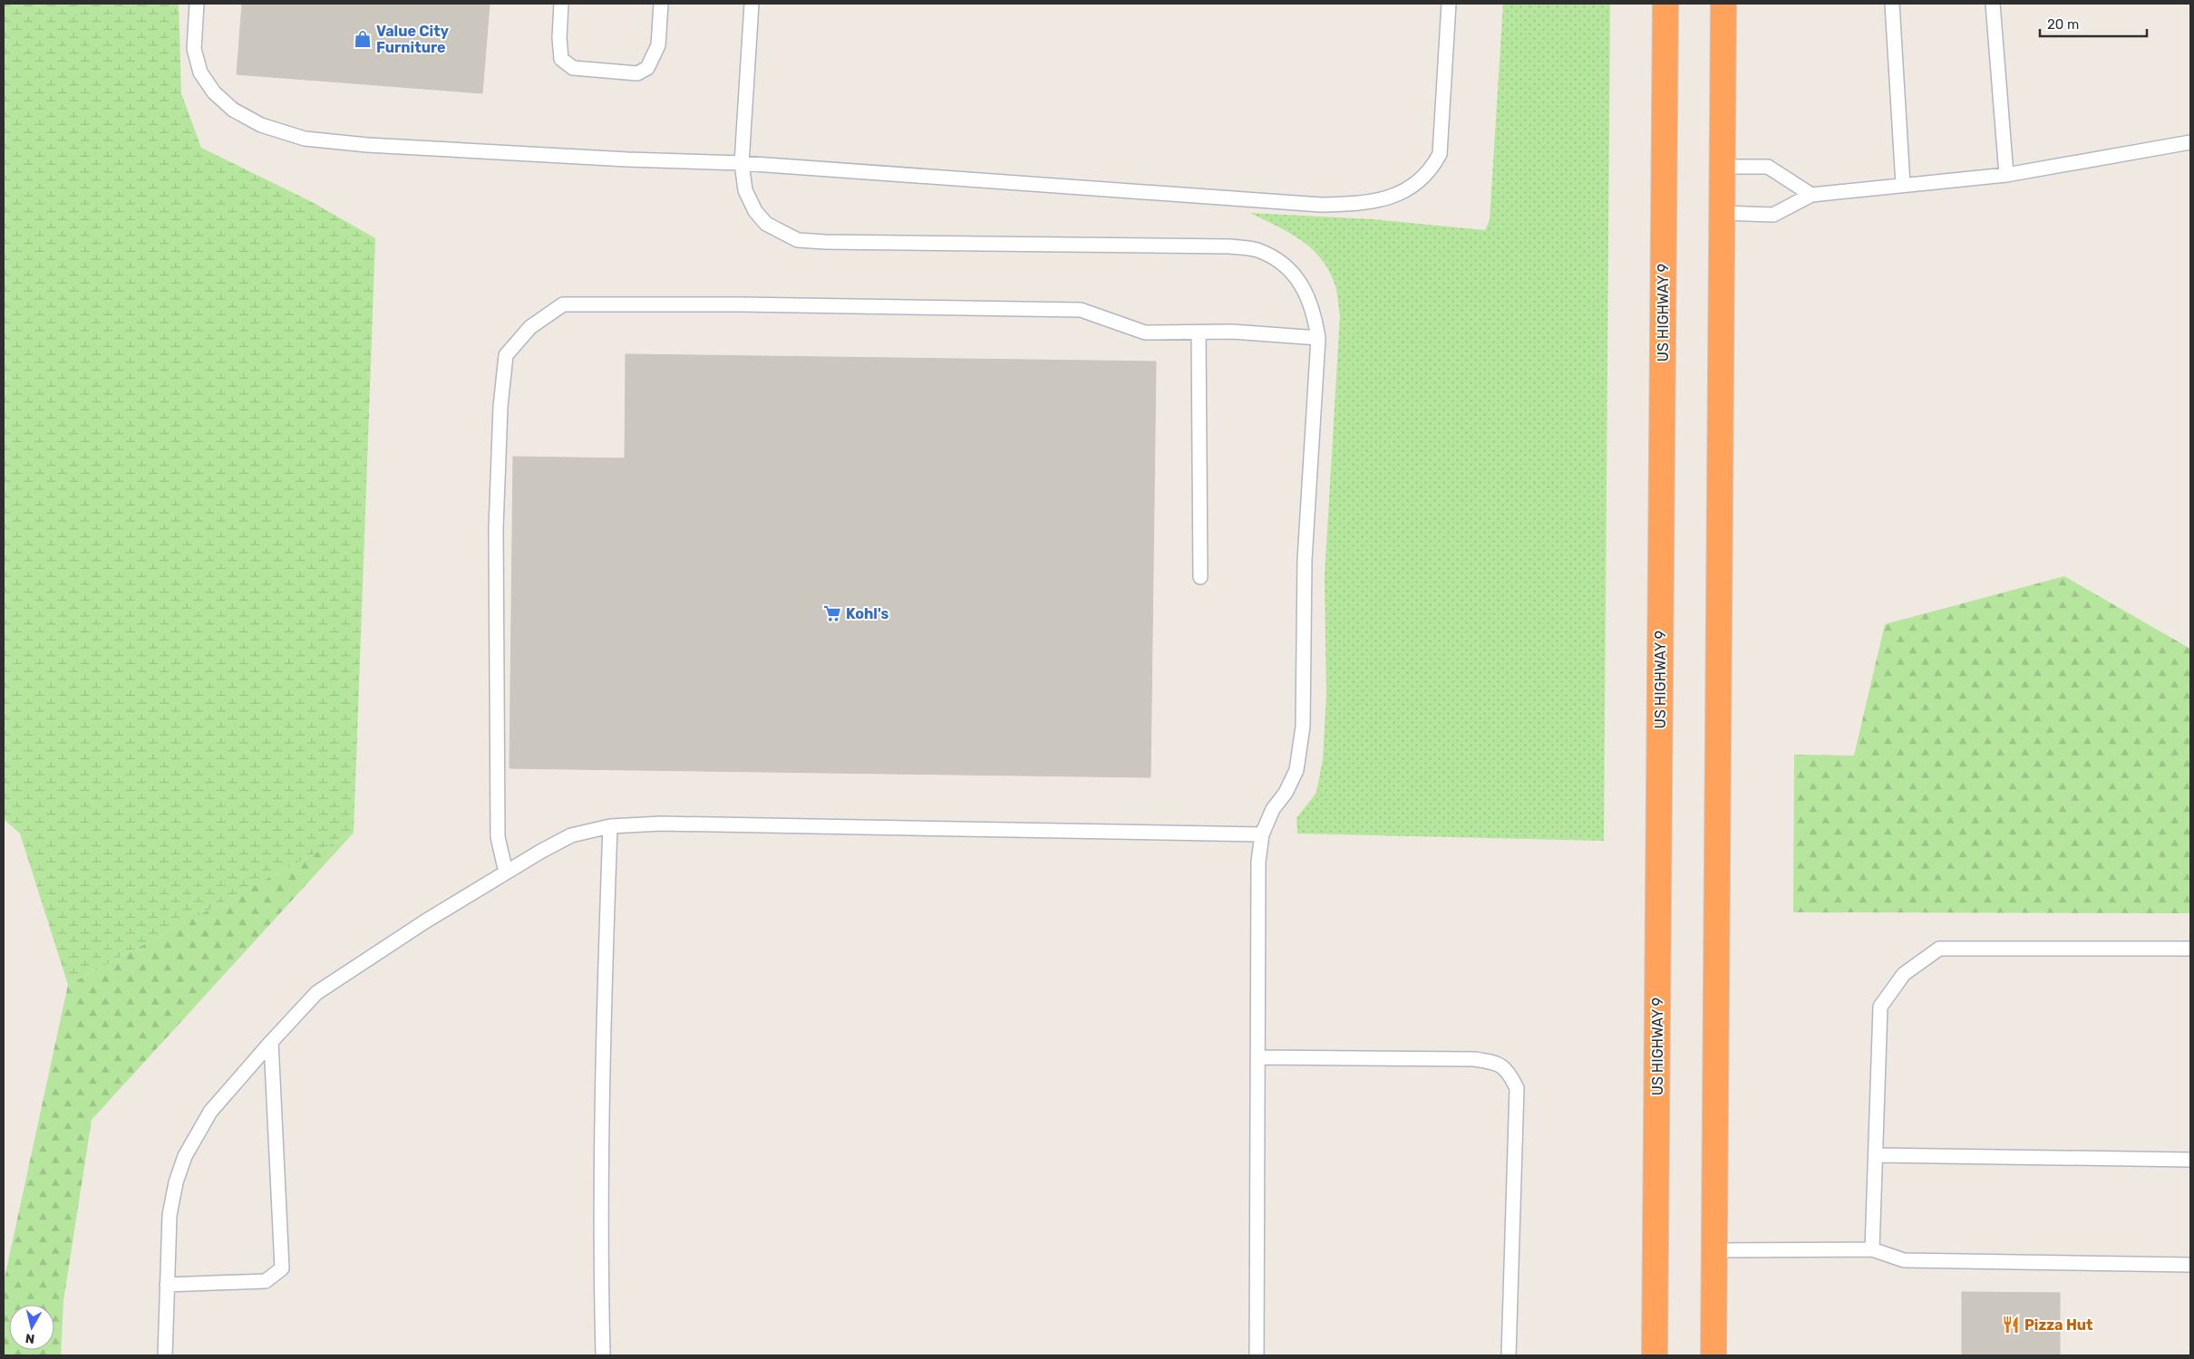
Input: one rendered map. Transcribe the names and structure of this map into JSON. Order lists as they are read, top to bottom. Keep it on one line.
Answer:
{"streets":{"highway":["US HIGHWAY 9"]},"places":{"shop":["Value City Furniture"],"supermarket":["Kohl's"],"restaurant":["Pizza Hut"]},"scale_bar":"20 m","north":"bottom"}
